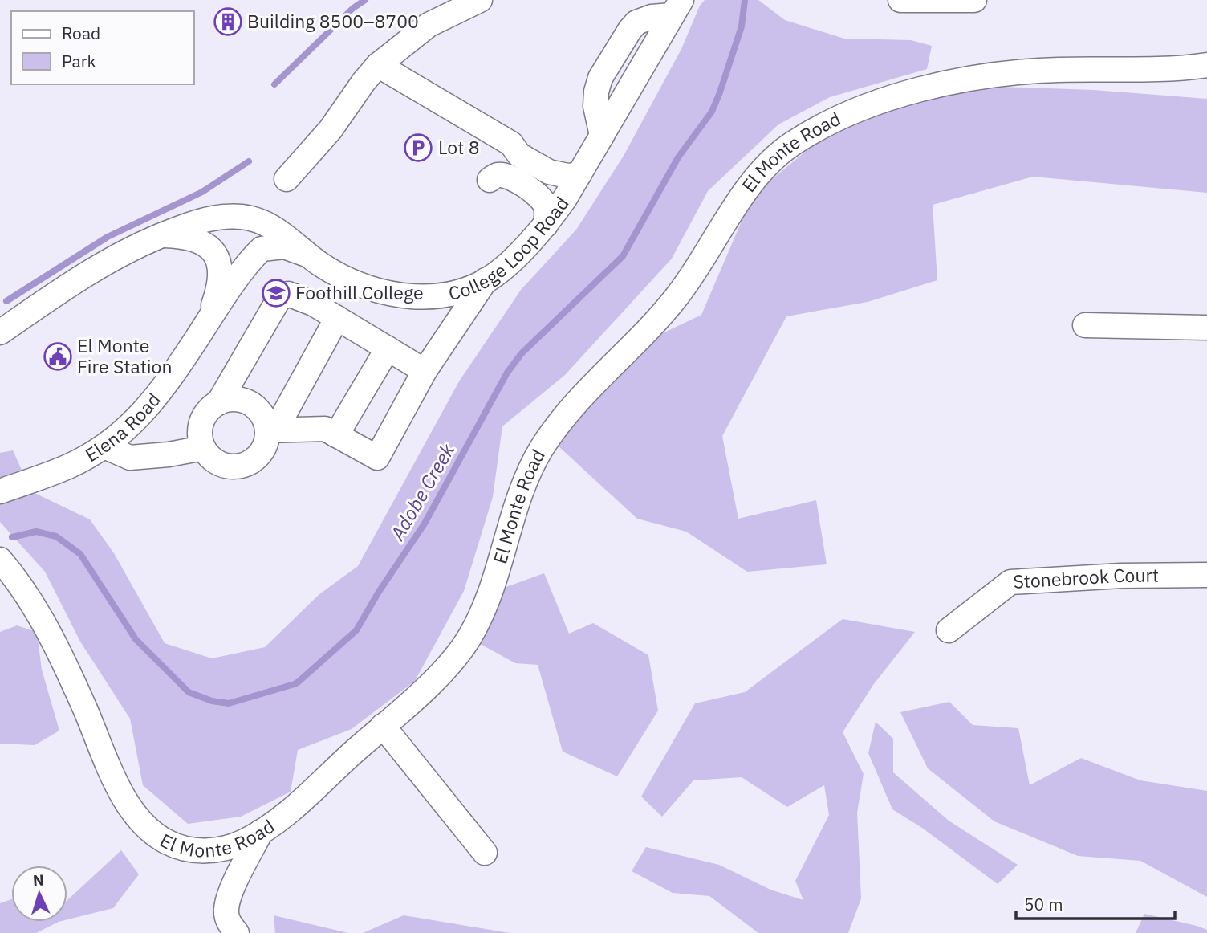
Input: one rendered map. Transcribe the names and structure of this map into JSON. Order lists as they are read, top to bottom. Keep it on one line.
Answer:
{"streets":{"street":["El Monte Road","College Loop Road","Elena Road","Stonebrook Court"]},"crossings":[["College Loop Road","Elena Road"]],"water":["Adobe Creek"],"places":{"building":["Building 8500–8700"],"parking":["Lot 8"],"school or university":["Foothill College"],"public building":["El Monte Fire Station"]},"legend":["Road","Park"],"scale_bar":"50 m","north":"top"}
